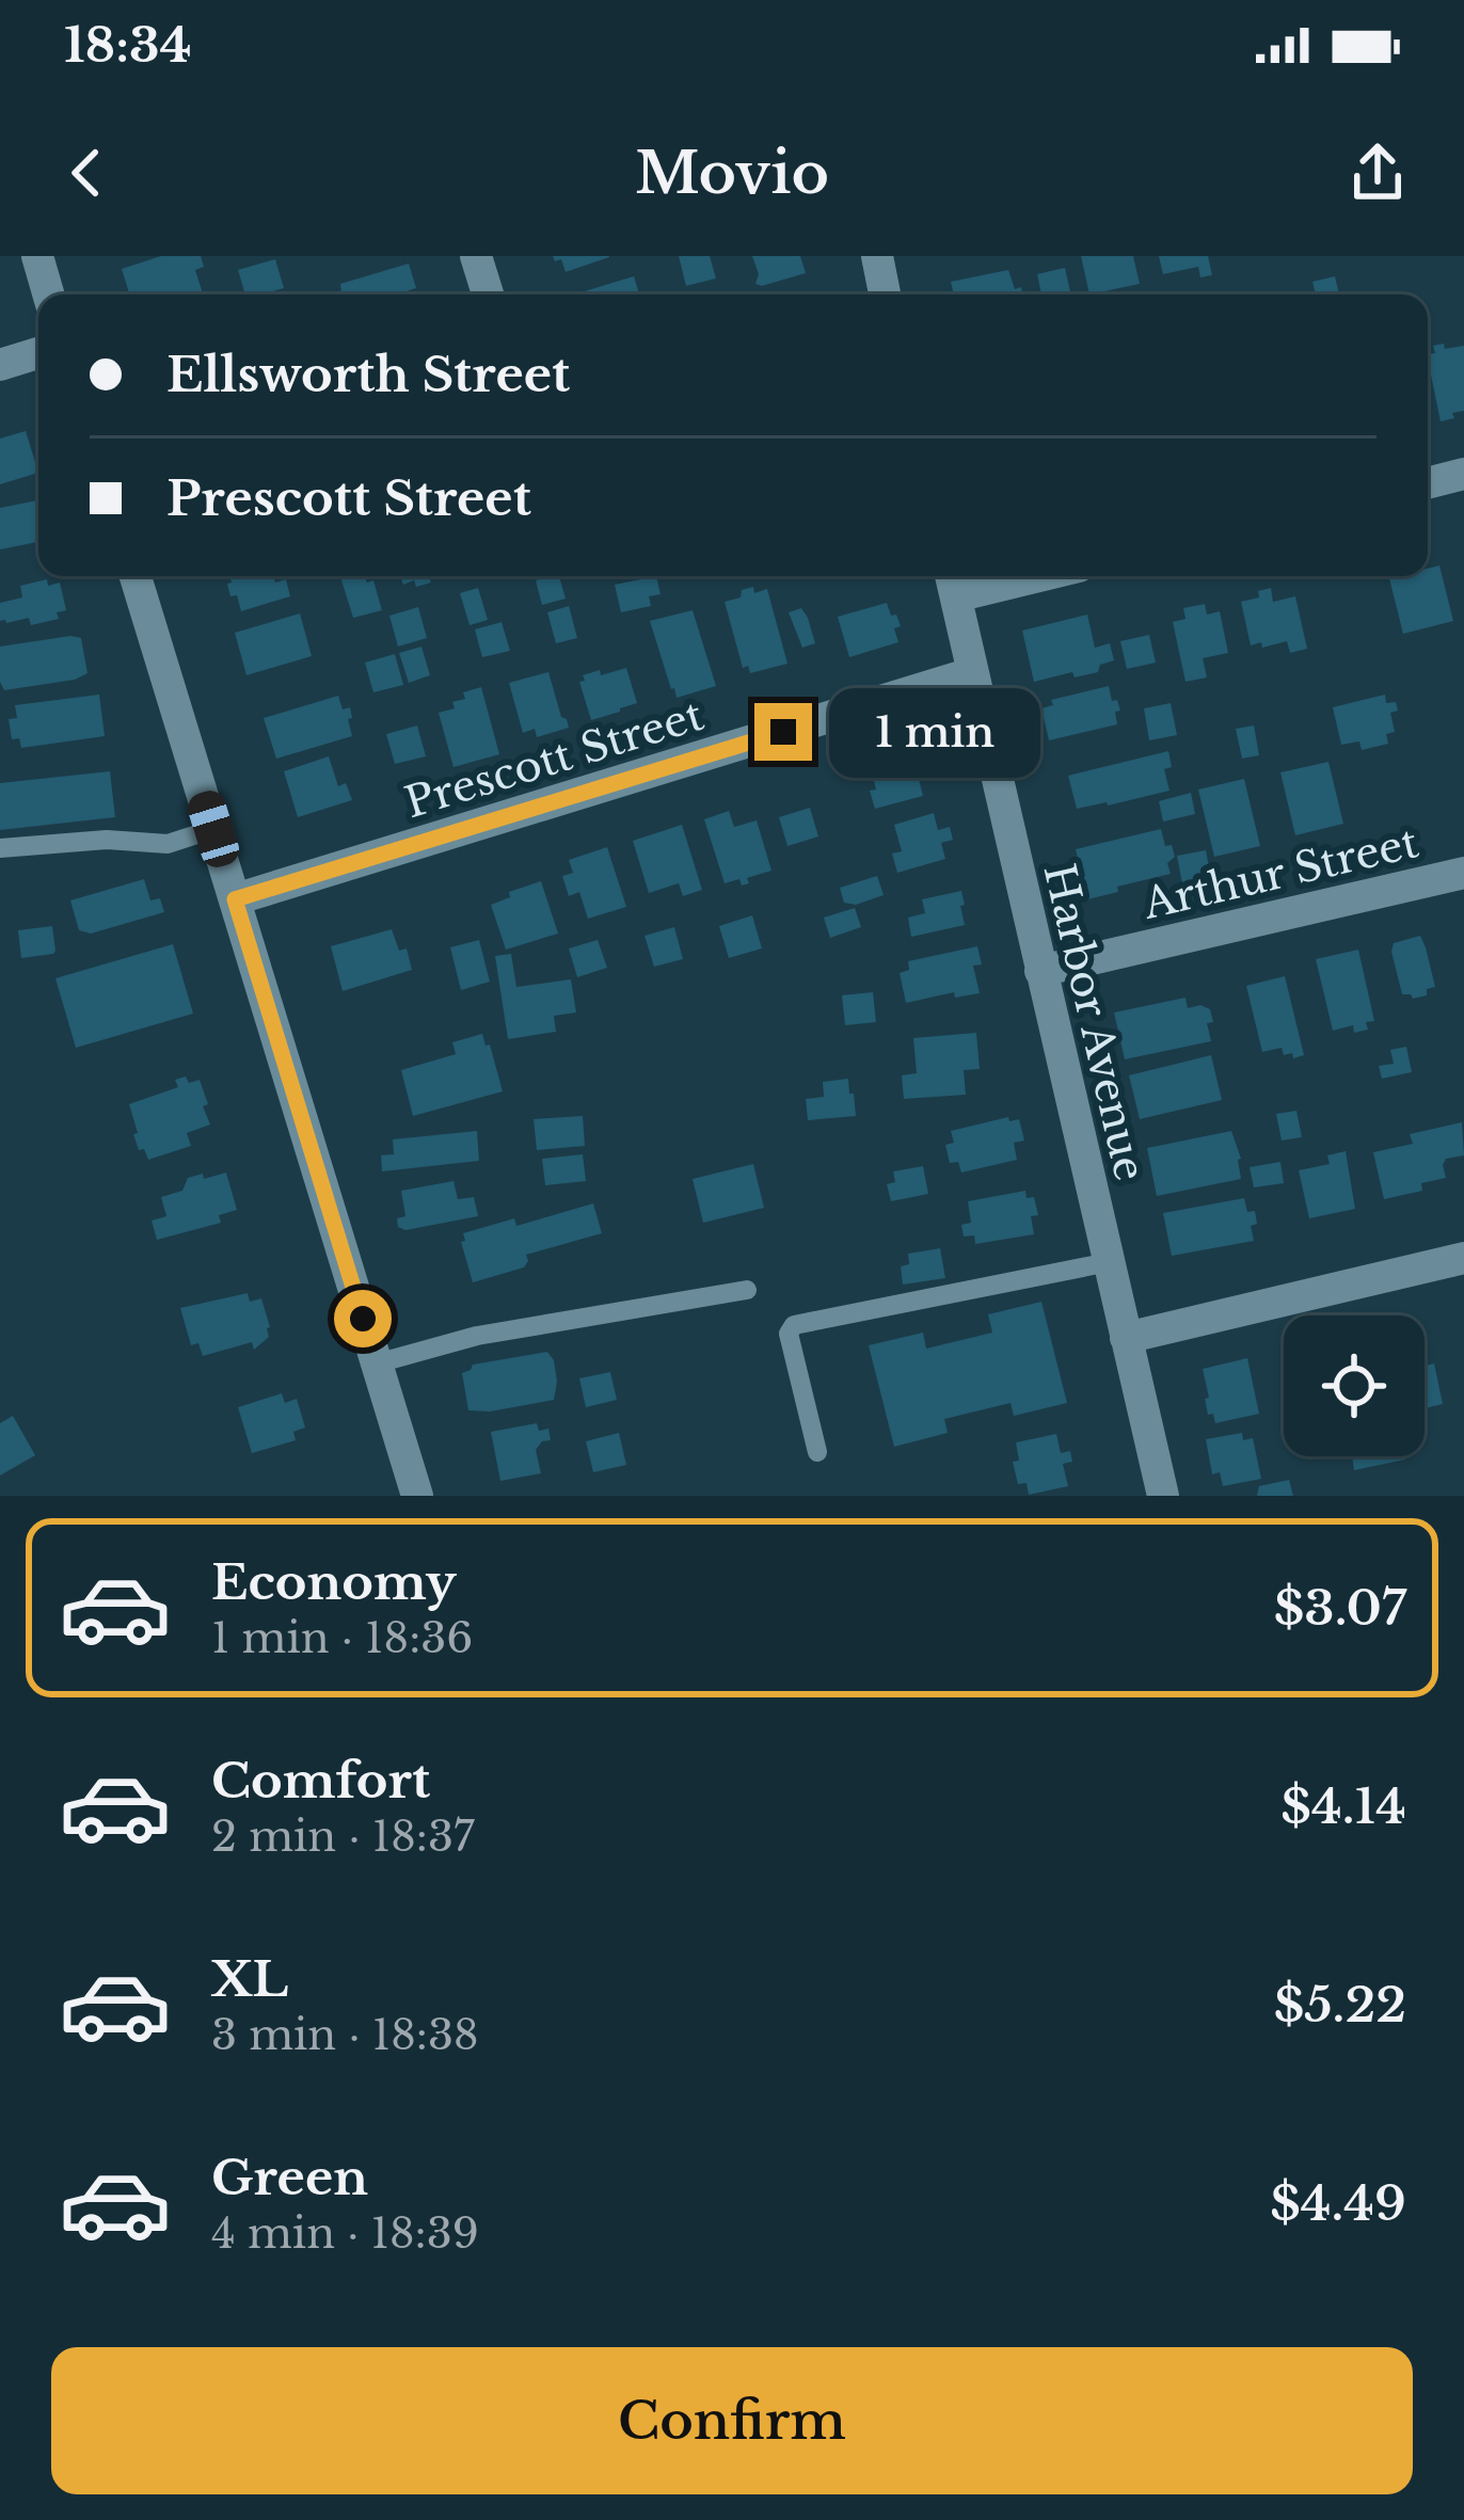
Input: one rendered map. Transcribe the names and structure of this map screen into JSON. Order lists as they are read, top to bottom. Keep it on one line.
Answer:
{"streets":{"street":["Prescott Street","Arthur Street","Harbor Avenue"]},"crossings":[["Prescott Street","Harbor Avenue"],["Arthur Street","Harbor Avenue"]],"page":{"status":"18:34","header":"Movio","banner":["Ellsworth Street","Prescott Street"],"bubble":"1 min","list":[{"name":"Economy","note":"1 min · 18:36","value":"$3.07"},{"name":"Comfort","note":"2 min · 18:37","value":"$4.14"},{"name":"XL","note":"3 min · 18:38","value":"$5.22"},{"name":"Green","note":"4 min · 18:39","value":"$4.49"}],"buttons":"Confirm"}}
